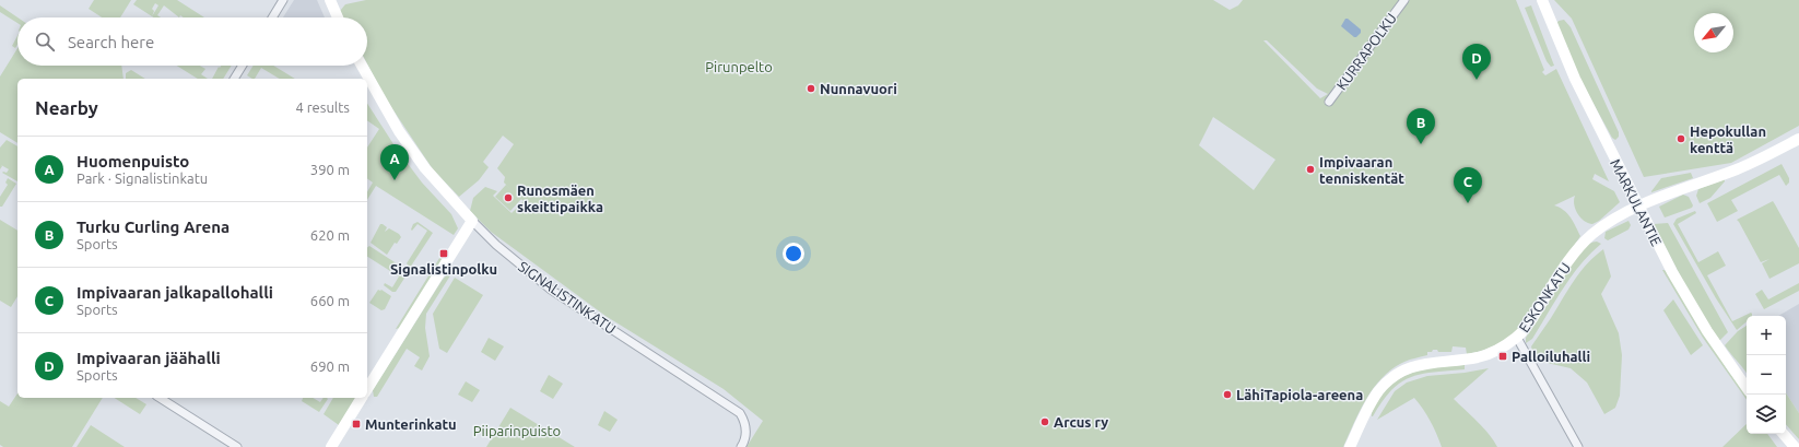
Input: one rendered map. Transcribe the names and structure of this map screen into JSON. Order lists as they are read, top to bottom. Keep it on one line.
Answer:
{"streets":{"street":["KURRAPOLKU","MARKULANTIE","SIGNALISTINKATU","ESKONKATU"]},"crossings":[["MARKULANTIE","ESKONKATU"]],"parks":["Pirunpelto","Piiparinpuisto"],"places":{"other":["Nunnavuori","Hepokullan kenttä","Impivaaran tenniskentät","Runosmäen skeittipaikka","LähiTapiola-areena","Arcus ry"],"transit":["Signalistinpolku","Palloiluhalli","Munterinkatu"]},"north":"bottom left","page":{"search":"Search here","pins":["D","B","A","C"],"heading":["Nearby","4 results"],"list":[{"mark":"A","name":"Huomenpuisto","note":"Park · Signalistinkatu","value":"390 m"},{"mark":"B","name":"Turku Curling Arena","note":"Sports","value":"620 m"},{"mark":"C","name":"Impivaaran jalkapallohalli","note":"Sports","value":"660 m"},{"mark":"D","name":"Impivaaran jäähalli","note":"Sports","value":"690 m"}],"map_buttons":["+","−"]}}
